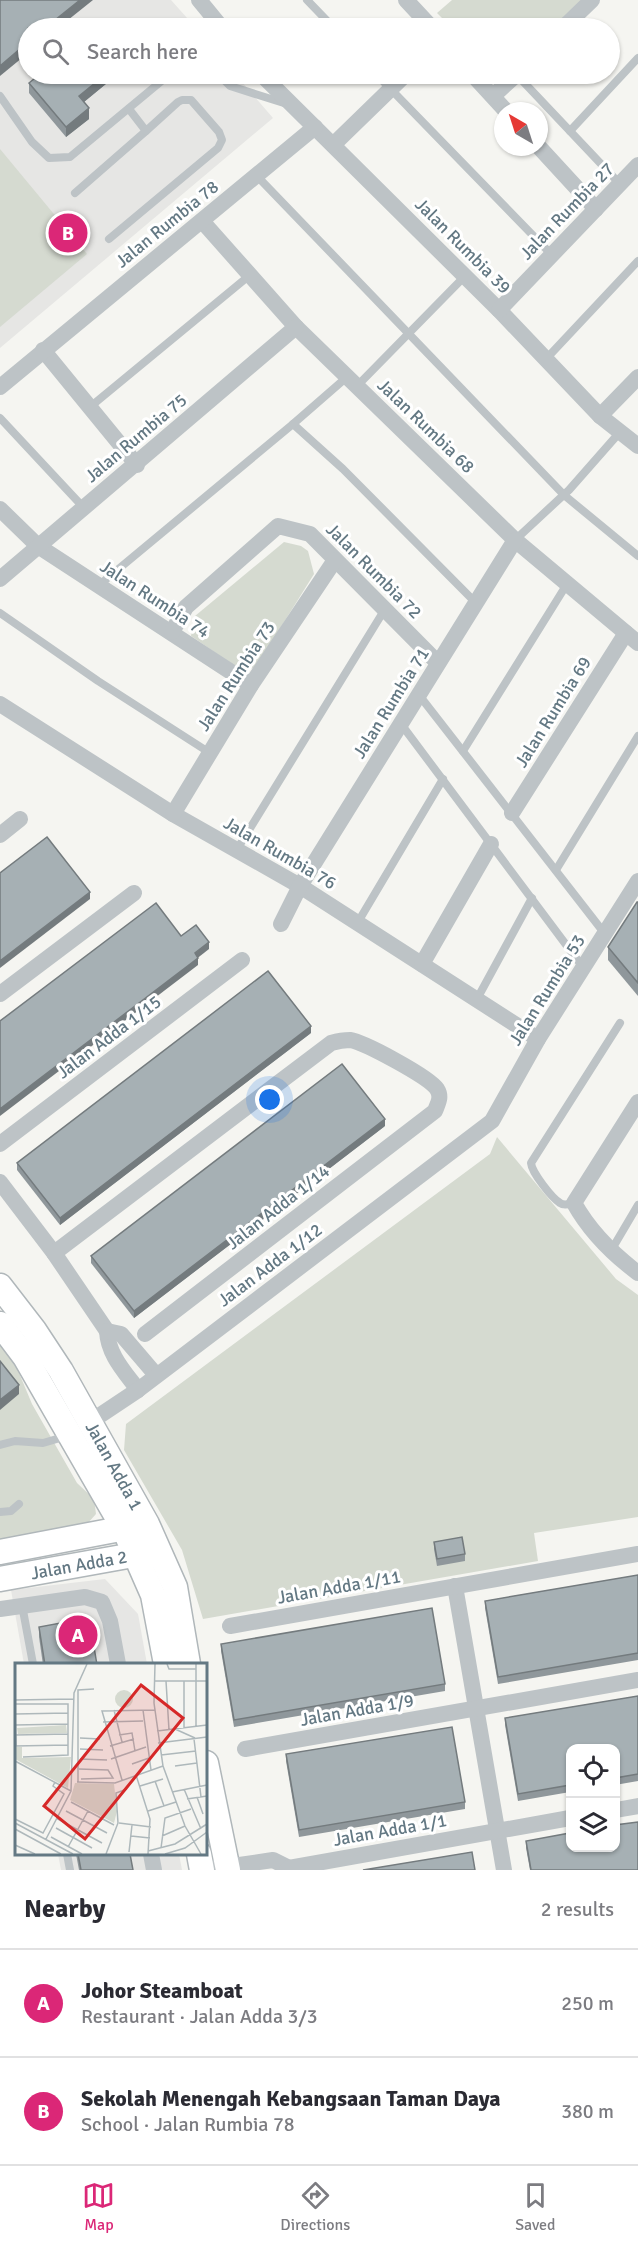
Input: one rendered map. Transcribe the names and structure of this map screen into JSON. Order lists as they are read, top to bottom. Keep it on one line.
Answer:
{"streets":{"street":["Jalan Rumbia 27","Jalan Rumbia 78","Jalan Rumbia 39","Jalan Rumbia 68","Jalan Rumbia 75","Jalan Rumbia 72","Jalan Rumbia 74","Jalan Rumbia 73","Jalan Rumbia 71","Jalan Rumbia 69","Jalan Rumbia 76","Jalan Rumbia 53","Jalan Adda 1/15","Jalan Adda 1/14","Jalan Adda 1/12","Jalan Adda 1","Jalan Adda 2","Jalan Adda 1/11","Jalan Adda 1/9","Jalan Adda 1/1"]},"crossings":[["Jalan Rumbia 27","Jalan Rumbia 39"],["Jalan Rumbia 78","Jalan Rumbia 39"],["Jalan Rumbia 78","Jalan Rumbia 68"],["Jalan Rumbia 68","Jalan Rumbia 75"],["Jalan Rumbia 68","Jalan Rumbia 71"],["Jalan Rumbia 68","Jalan Rumbia 69"],["Jalan Rumbia 75","Jalan Rumbia 74"],["Jalan Rumbia 72","Jalan Rumbia 74"],["Jalan Rumbia 72","Jalan Rumbia 73"],["Jalan Rumbia 72","Jalan Rumbia 71"],["Jalan Rumbia 74","Jalan Rumbia 73"],["Jalan Rumbia 73","Jalan Rumbia 76"],["Jalan Rumbia 71","Jalan Rumbia 76"],["Jalan Rumbia 76","Jalan Rumbia 53"],["Jalan Rumbia 53","Jalan Adda 1/12"],["Jalan Adda 1/12","Jalan Adda 1"],["Jalan Adda 1","Jalan Adda 2"]],"north":"top left","page":{"search":"Search here","pins":["B","A"],"heading":["Nearby","2 results"],"list":[{"mark":"A","name":"Johor Steamboat","note":"Restaurant · Jalan Adda 3/3","value":"250 m"},{"mark":"B","name":"Sekolah Menengah Kebangsaan Taman Daya","note":"School · Jalan Rumbia 78","value":"380 m"}],"nav":["Map","Directions","Saved"]}}
